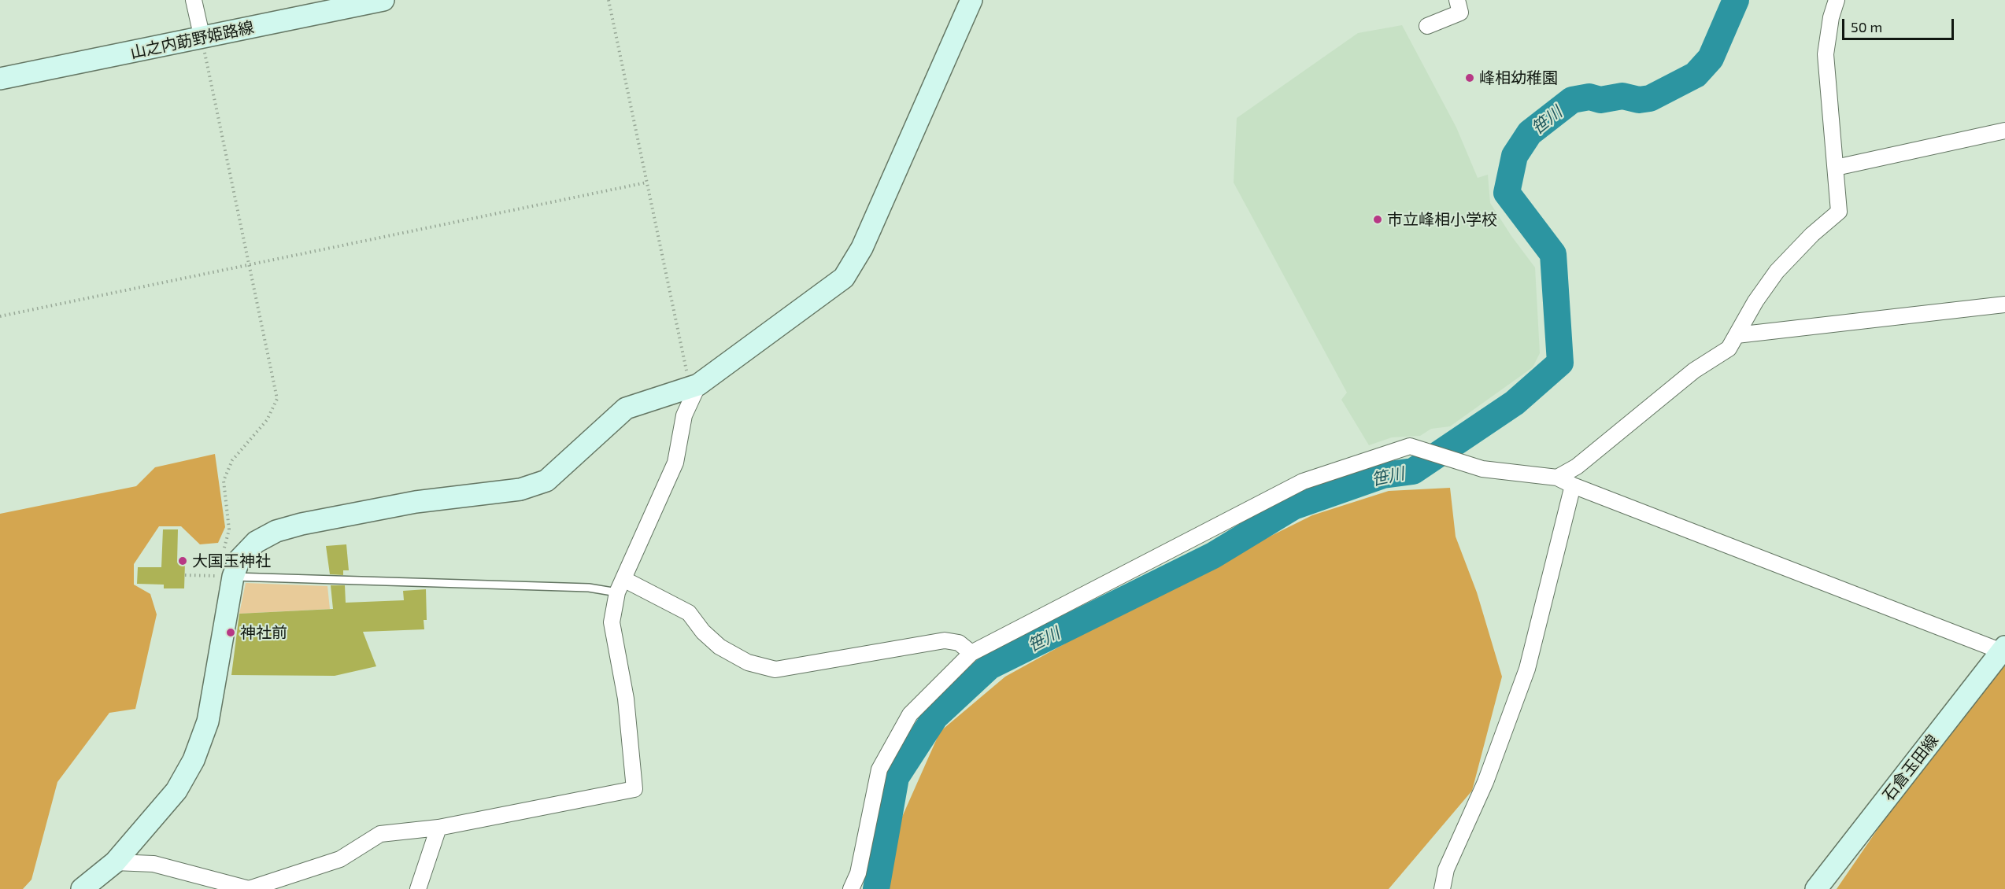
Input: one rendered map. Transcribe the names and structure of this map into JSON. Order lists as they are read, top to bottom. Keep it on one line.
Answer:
{"streets":{"street":["山之内莇野姫路線","石倉玉田線"]},"water":["笹川"],"places":["峰相幼稚園","市立峰相小学校","大国玉神社","神社前"],"scale_bar":"50 m"}
